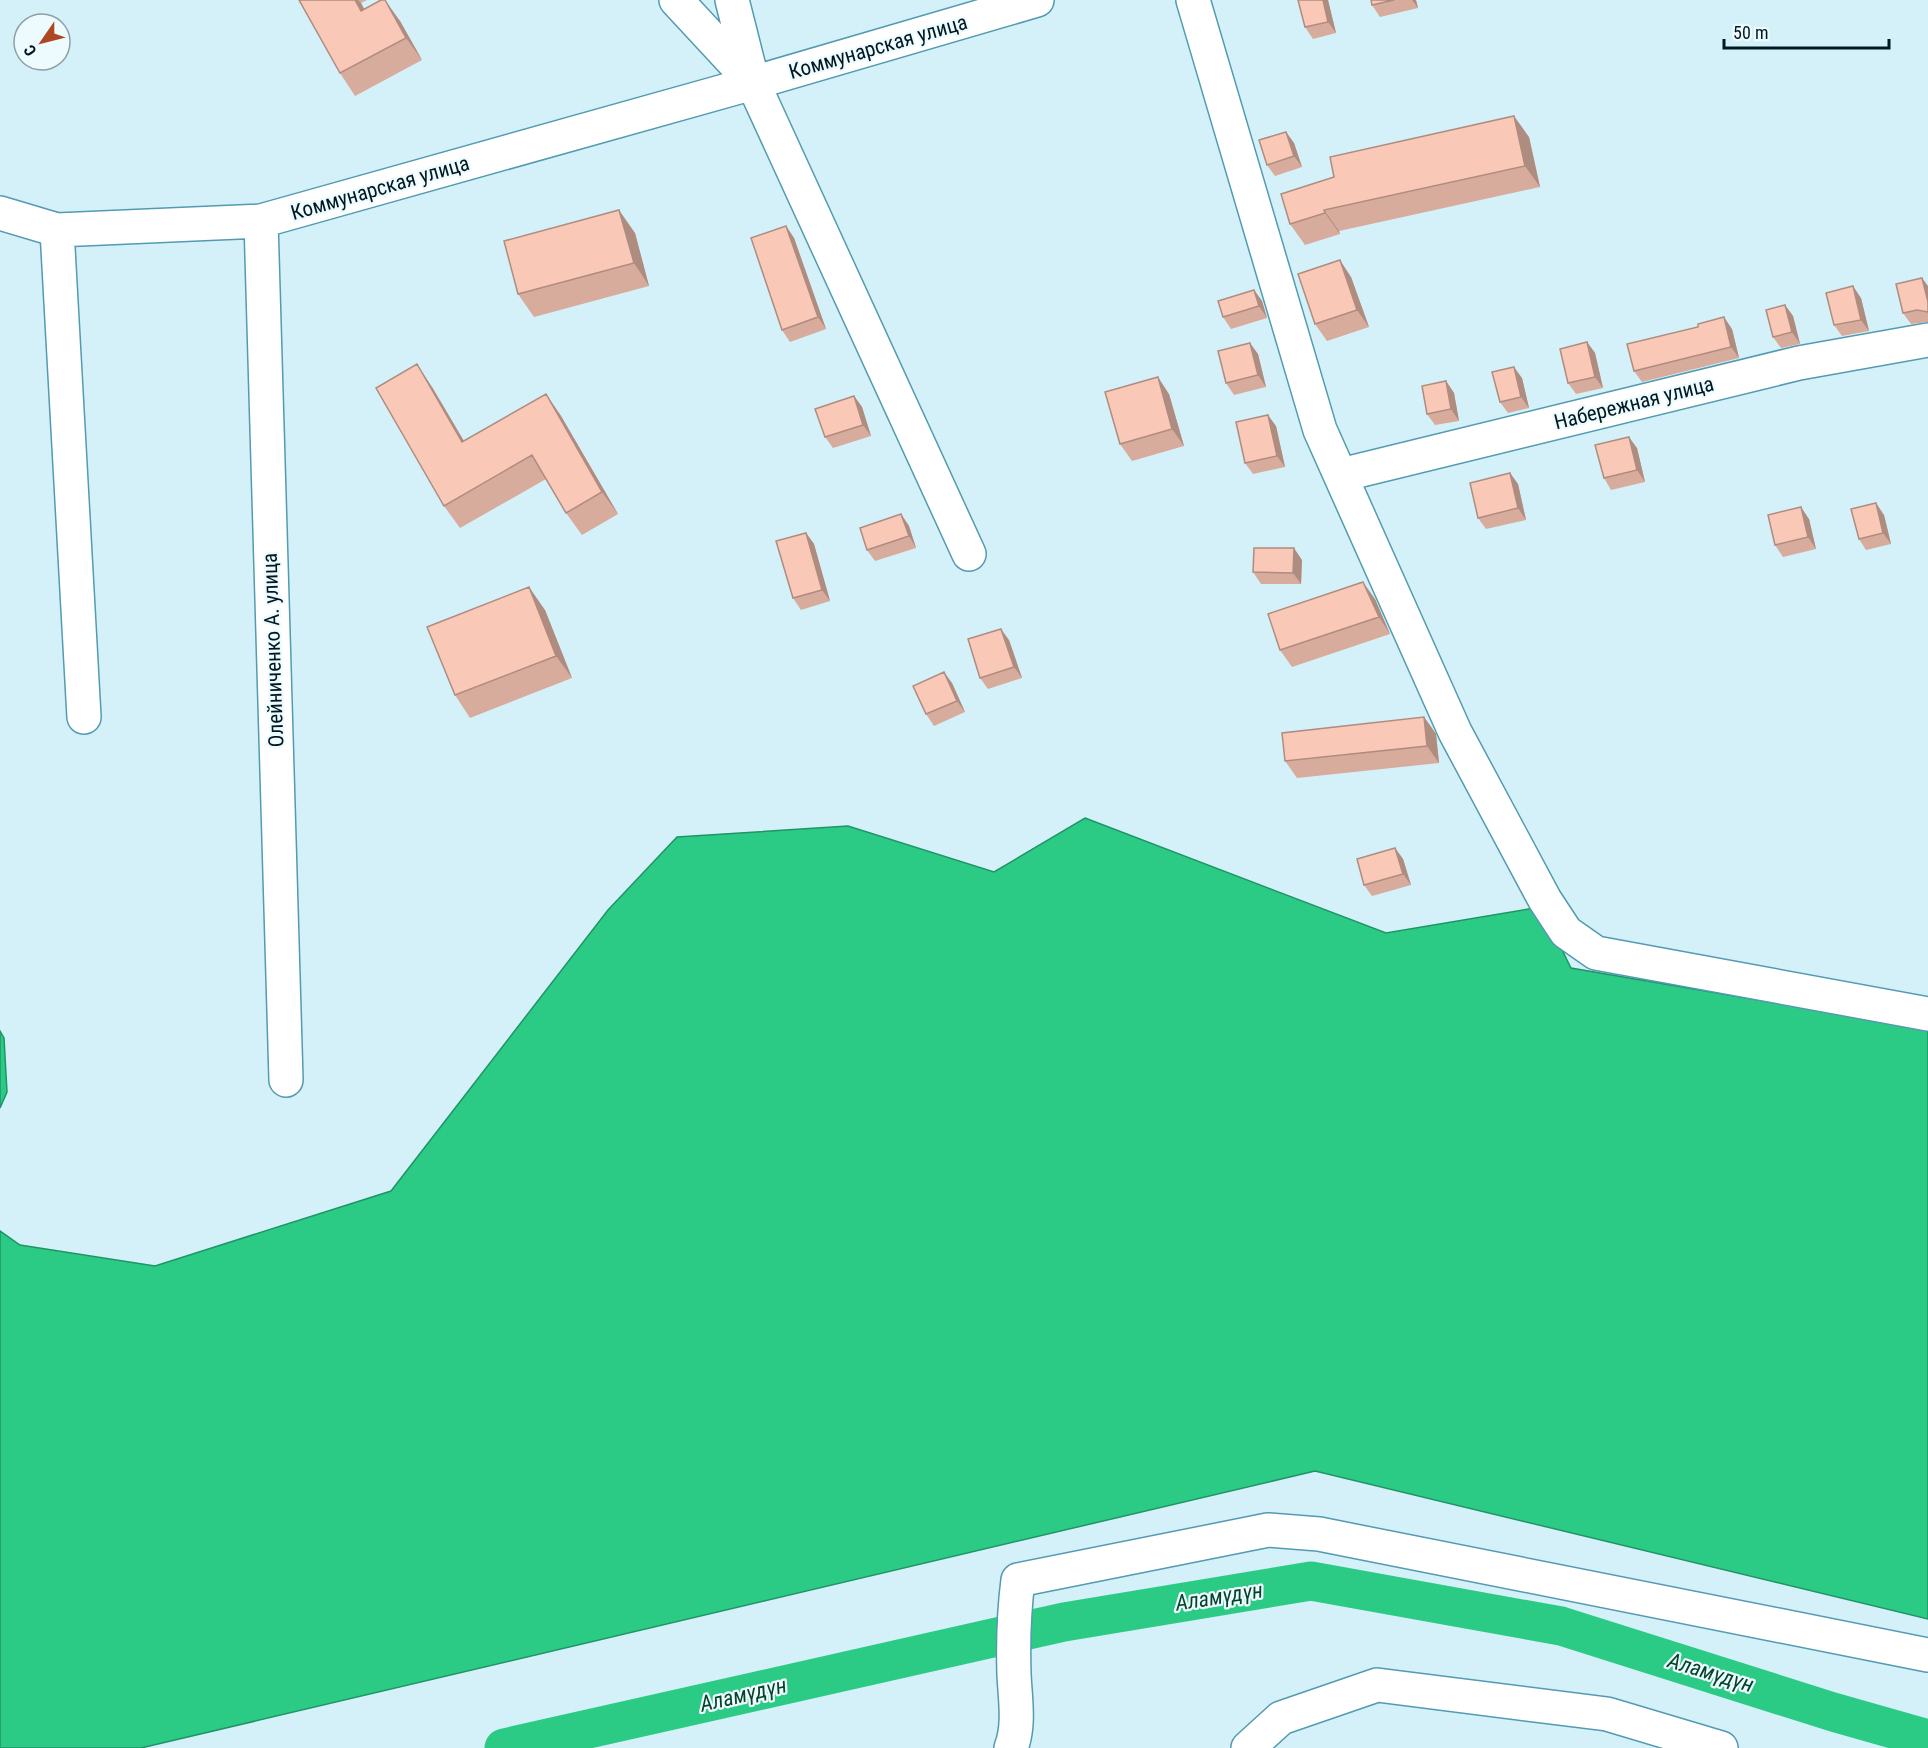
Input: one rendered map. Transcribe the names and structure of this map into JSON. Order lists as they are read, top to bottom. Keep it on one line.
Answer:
{"streets":{"street":["Коммунарская улица","Набережная улица","Олейниченко А. улица"]},"crossings":[["Коммунарская улица","Олейниченко А. улица"]],"water":["Аламүдүн"],"scale_bar":"50 m","north":"bottom left"}
